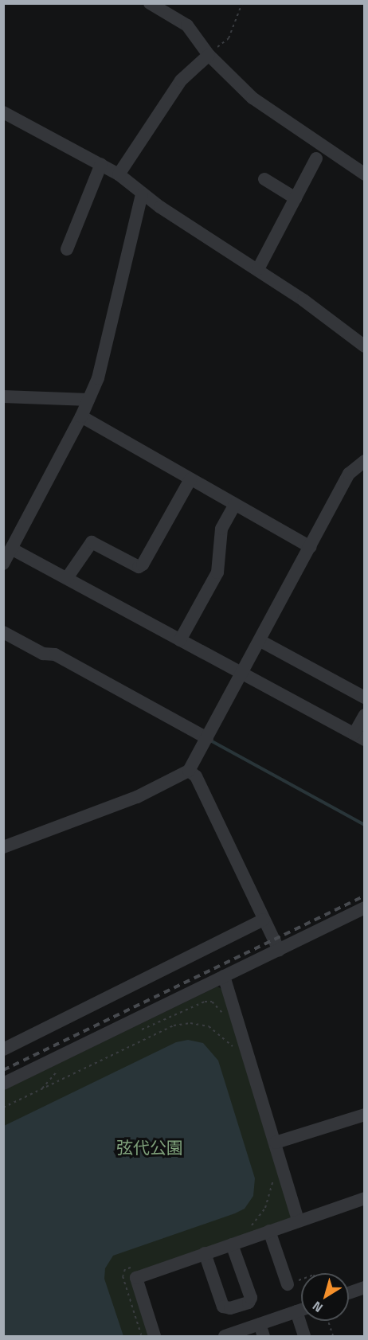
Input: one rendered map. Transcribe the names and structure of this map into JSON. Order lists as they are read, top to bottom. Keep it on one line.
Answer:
{"parks":["弦代公園"],"north":"bottom left"}
